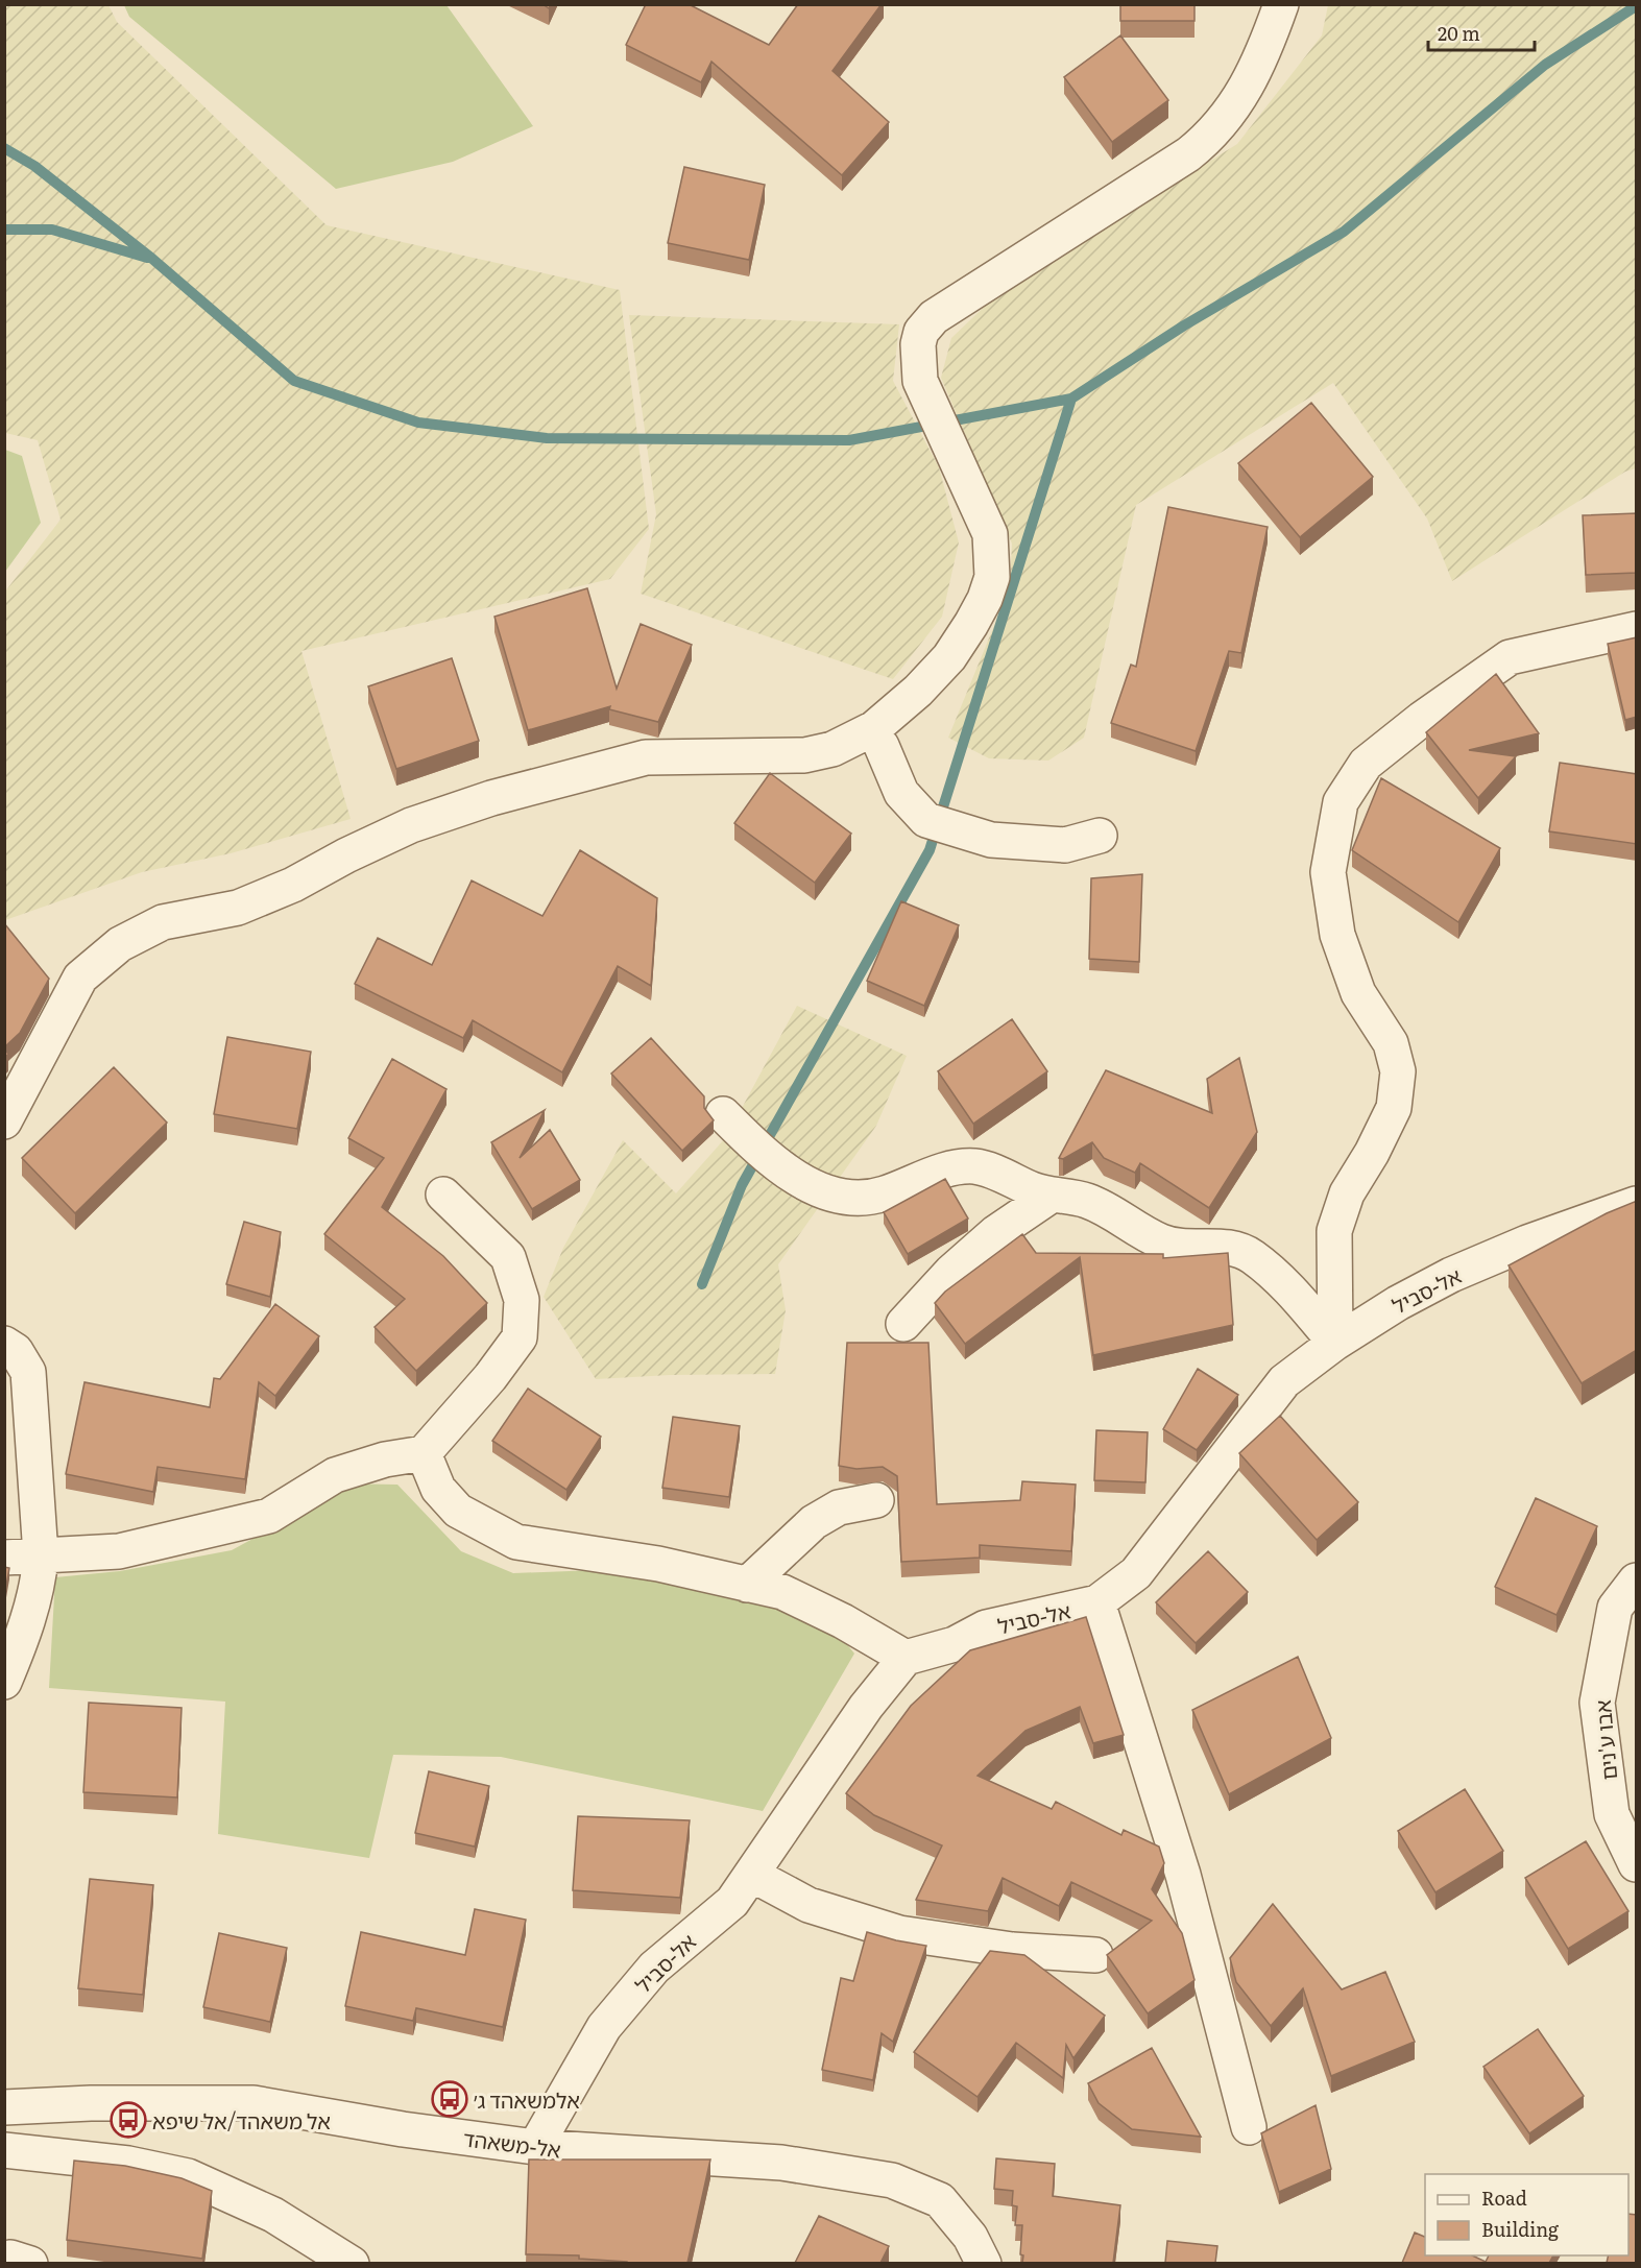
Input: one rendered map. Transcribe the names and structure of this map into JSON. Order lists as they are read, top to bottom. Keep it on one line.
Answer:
{"streets":{"street":["אל-סביל","אבו ע'נים","אל-משאהד"]},"crossings":[["אל-סביל","אל-משאהד"]],"places":{"bus stop":["אלמשאהד ג׳","אל משאהד/אל שיפא"]},"legend":["Road","Building"],"scale_bar":"20 m"}
